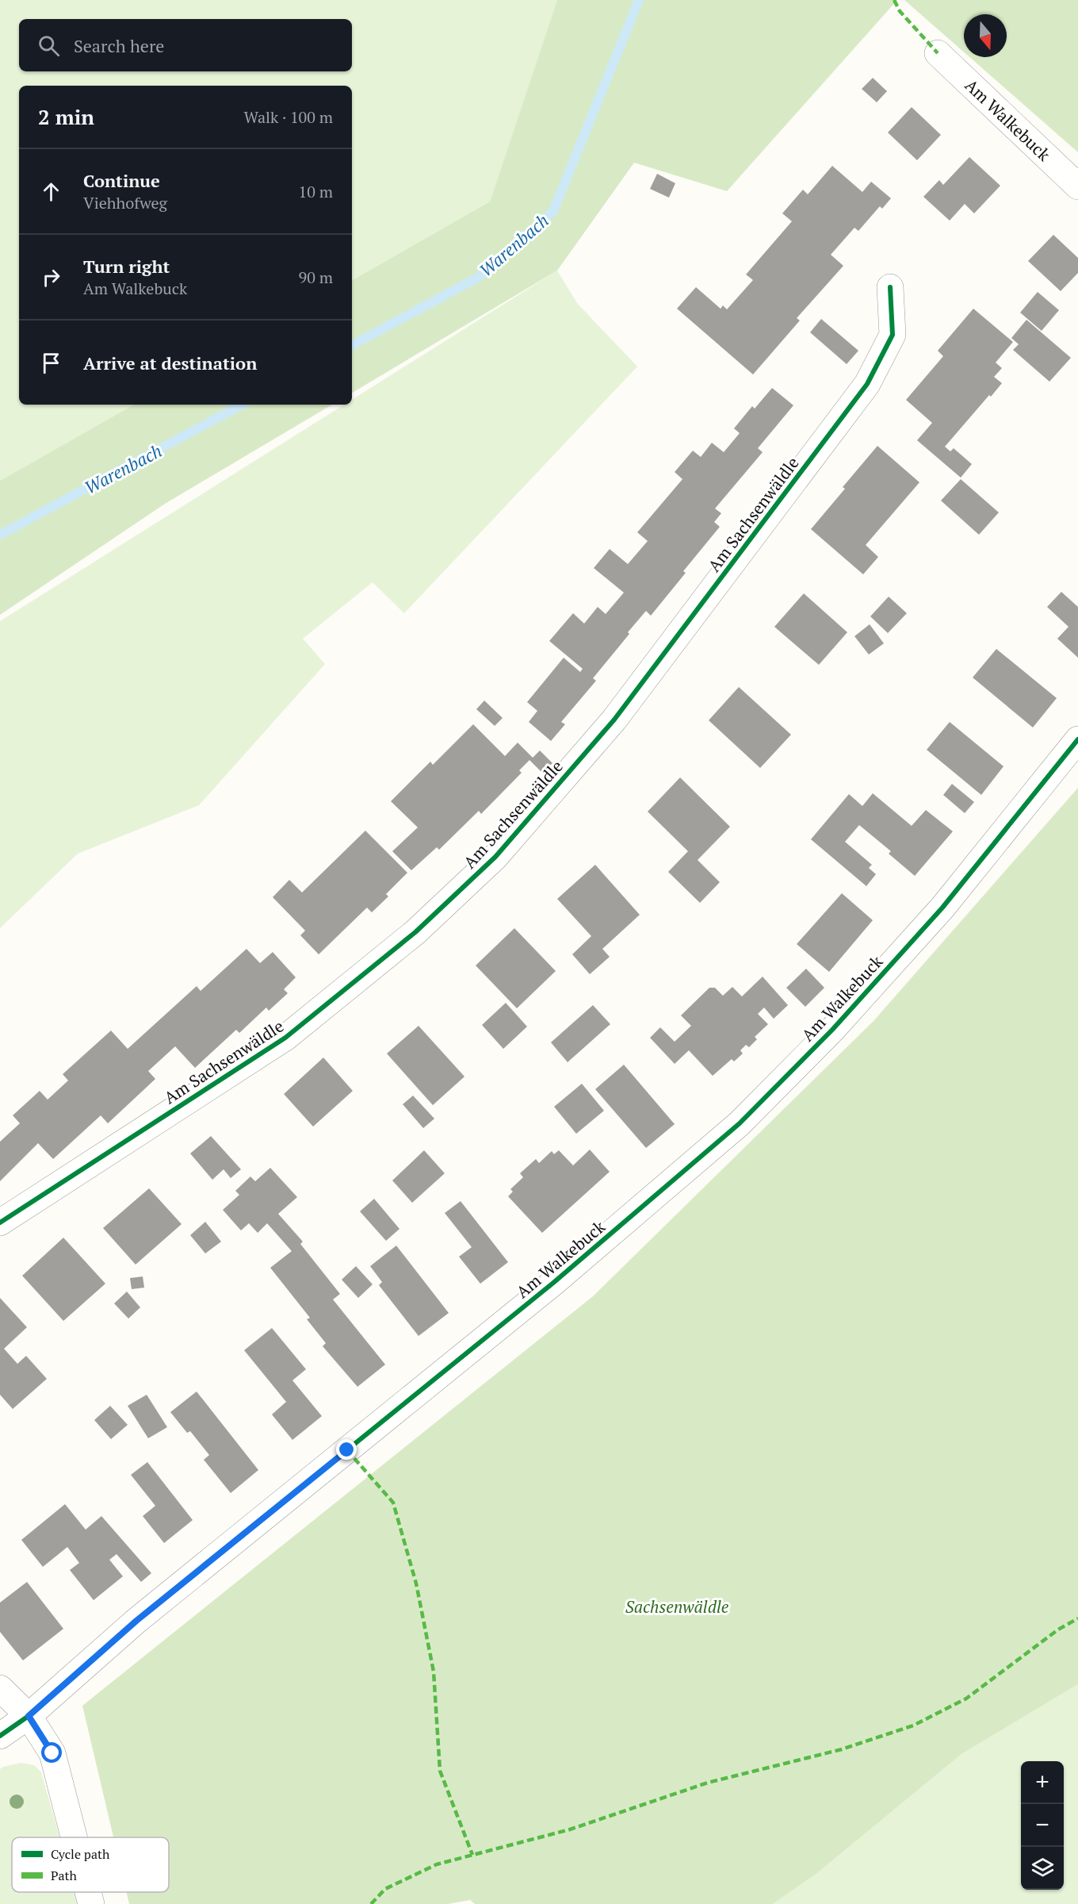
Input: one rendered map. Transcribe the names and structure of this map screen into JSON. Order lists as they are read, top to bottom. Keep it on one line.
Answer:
{"streets":{"street":["Am Walkebuck","Am Sachsenwäldle"]},"water":["Warenbach"],"parks":["Sachsenwäldle"],"legend":["Cycle path","Path"],"north":"bottom","page":{"search":"Search here","heading":["2 min","Walk · 100 m"],"list":[["Continue","Viehhofweg","10 m"],["Turn right","Am Walkebuck","90 m"],"Arrive at destination"],"map_buttons":["+","−"]}}
